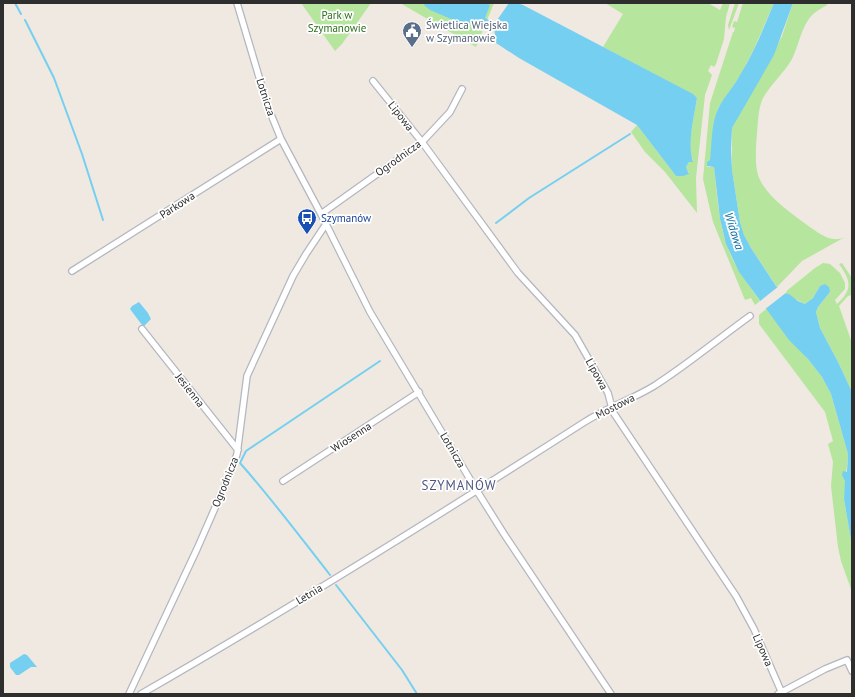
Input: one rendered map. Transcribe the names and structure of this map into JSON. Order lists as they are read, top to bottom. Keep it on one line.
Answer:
{"streets":{"street":["Lotnicza","Lipowa","Ogrodnicza","Parkowa","Jesienna","Mostowa","Wiosenna","Letnia"]},"crossings":[["Lotnicza","Ogrodnicza"],["Lotnicza","Parkowa"],["Lotnicza","Mostowa"],["Lotnicza","Wiosenna"],["Lotnicza","Letnia"],["Lipowa","Ogrodnicza"],["Lipowa","Mostowa"],["Ogrodnicza","Jesienna"],["Mostowa","Letnia"]],"districts":["SZYMANÓW"],"water":["Widawa"],"parks":["Park w Szymanowie"],"places":{"public building":["Świetlica Wiejska w Szymanowie"],"bus stop":["Szymanów"]}}
